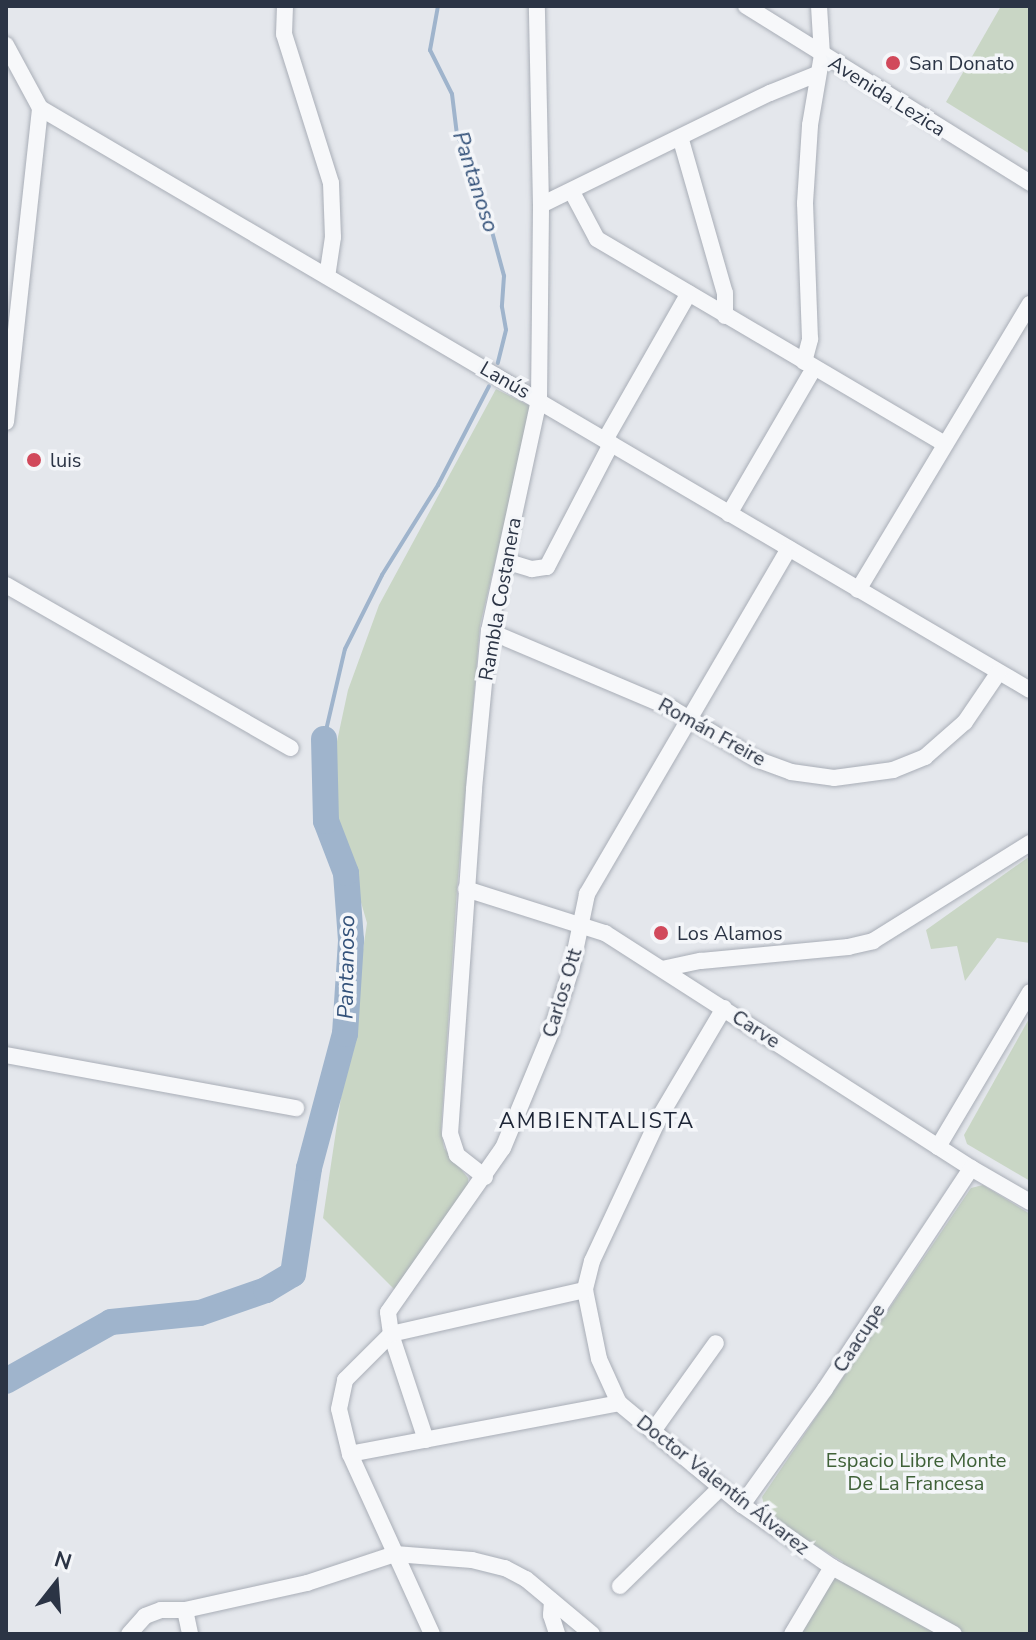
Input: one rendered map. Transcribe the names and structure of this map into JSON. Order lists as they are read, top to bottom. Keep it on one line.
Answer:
{"streets":{"street":["Avenida Lezica","Lanús","Rambla Costanera","Román Freire","Carlos Ott","Carve","Caacupe","Doctor Valentín Álvarez"]},"crossings":[["Lanús","Rambla Costanera"],["Lanús","Román Freire"],["Lanús","Carlos Ott"],["Rambla Costanera","Román Freire"],["Rambla Costanera","Carlos Ott"],["Rambla Costanera","Carve"],["Román Freire","Carlos Ott"],["Carlos Ott","Carve"],["Carve","Caacupe"],["Caacupe","Doctor Valentín Álvarez"]],"districts":["AMBIENTALISTA"],"water":["Pantanoso"],"parks":["Espacio Libre Monte De La Francesa"],"places":["San Donato","luis","Los Alamos"],"north":"top"}
